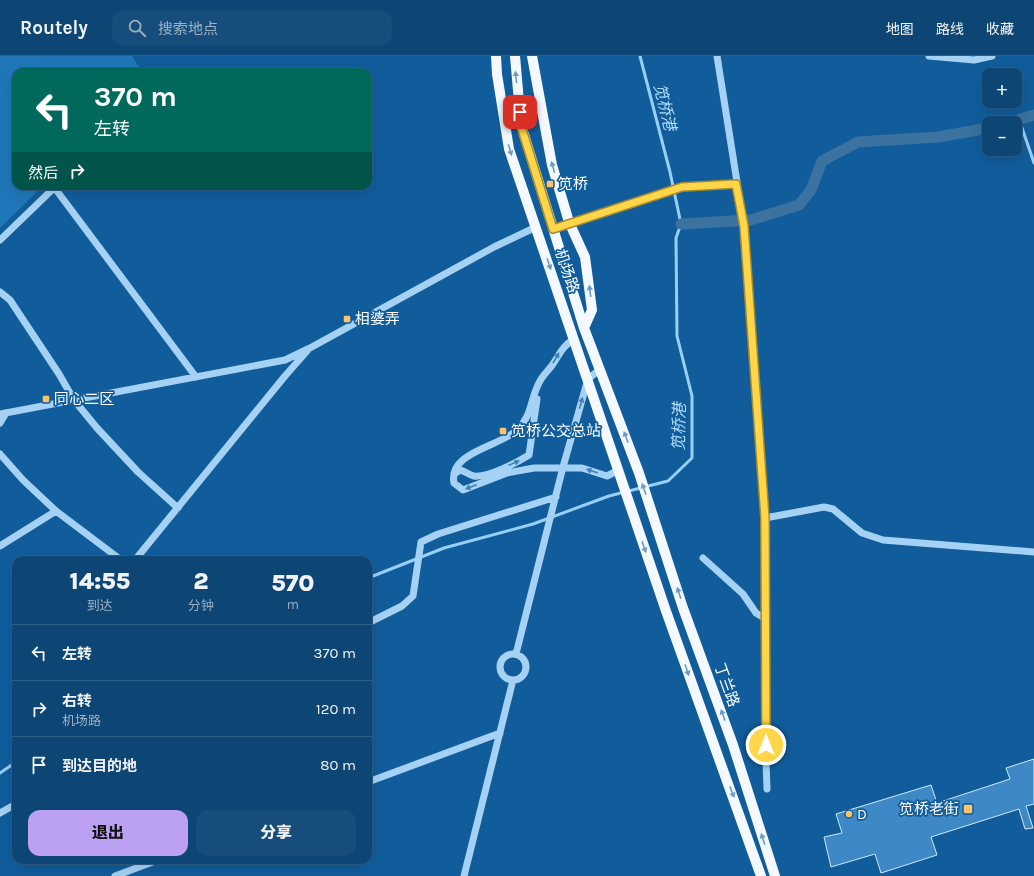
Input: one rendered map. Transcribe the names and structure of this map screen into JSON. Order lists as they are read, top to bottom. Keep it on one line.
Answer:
{"streets":{"main road":["机场路","丁兰路"]},"crossings":[["机场路","丁兰路"]],"water":["笕桥港"],"places":{"transit":["笕桥","相婆弄","同心二区","笕桥公交总站","笕桥老街"],"other":["D"]},"page":{"header":"Routely","search":"搜索地点","nav":["地图","路线","收藏"],"map_buttons":["+","−"],"turn":["370 m","左转"],"then":"然后","eta":["14:55","到达","2","分钟","570","m"],"list":[{"name":"左转","value":"370 m"},{"name":"右转","note":"机场路","value":"120 m"},{"name":"到达目的地","value":"80 m"}],"buttons":["退出","分享"]}}
